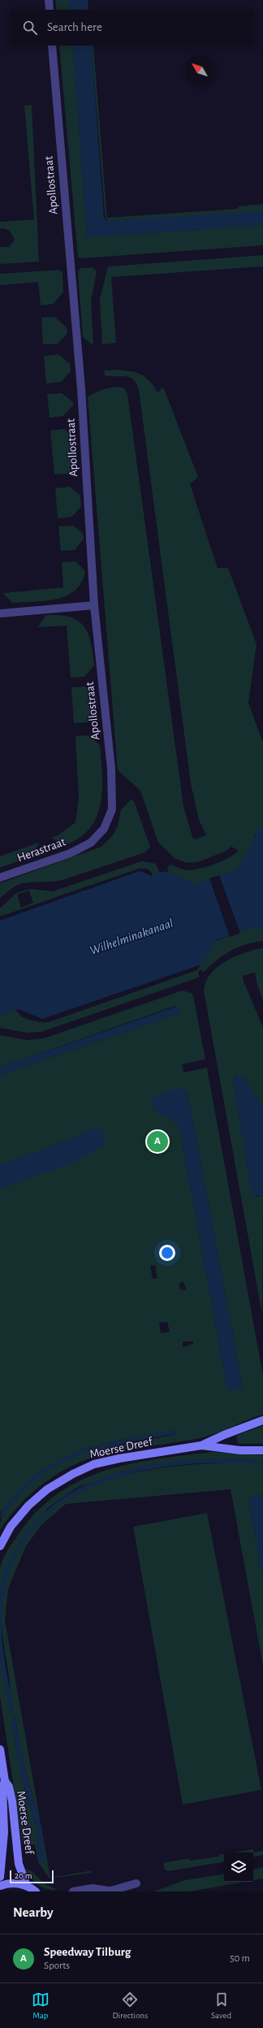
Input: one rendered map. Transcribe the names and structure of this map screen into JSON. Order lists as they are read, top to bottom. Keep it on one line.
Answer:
{"streets":{"street":["Apollostraat","Herastraat","Moerse Dreef"]},"crossings":[["Apollostraat","Herastraat"]],"water":["Wilhelminakanaal"],"scale_bar":"20 m","north":"top left","page":{"search":"Search here","pins":"A","scale":"20 m","heading":"Nearby","list":[{"mark":"A","name":"Speedway Tilburg","note":"Sports","value":"50 m"}],"nav":["Map","Directions","Saved"]}}
